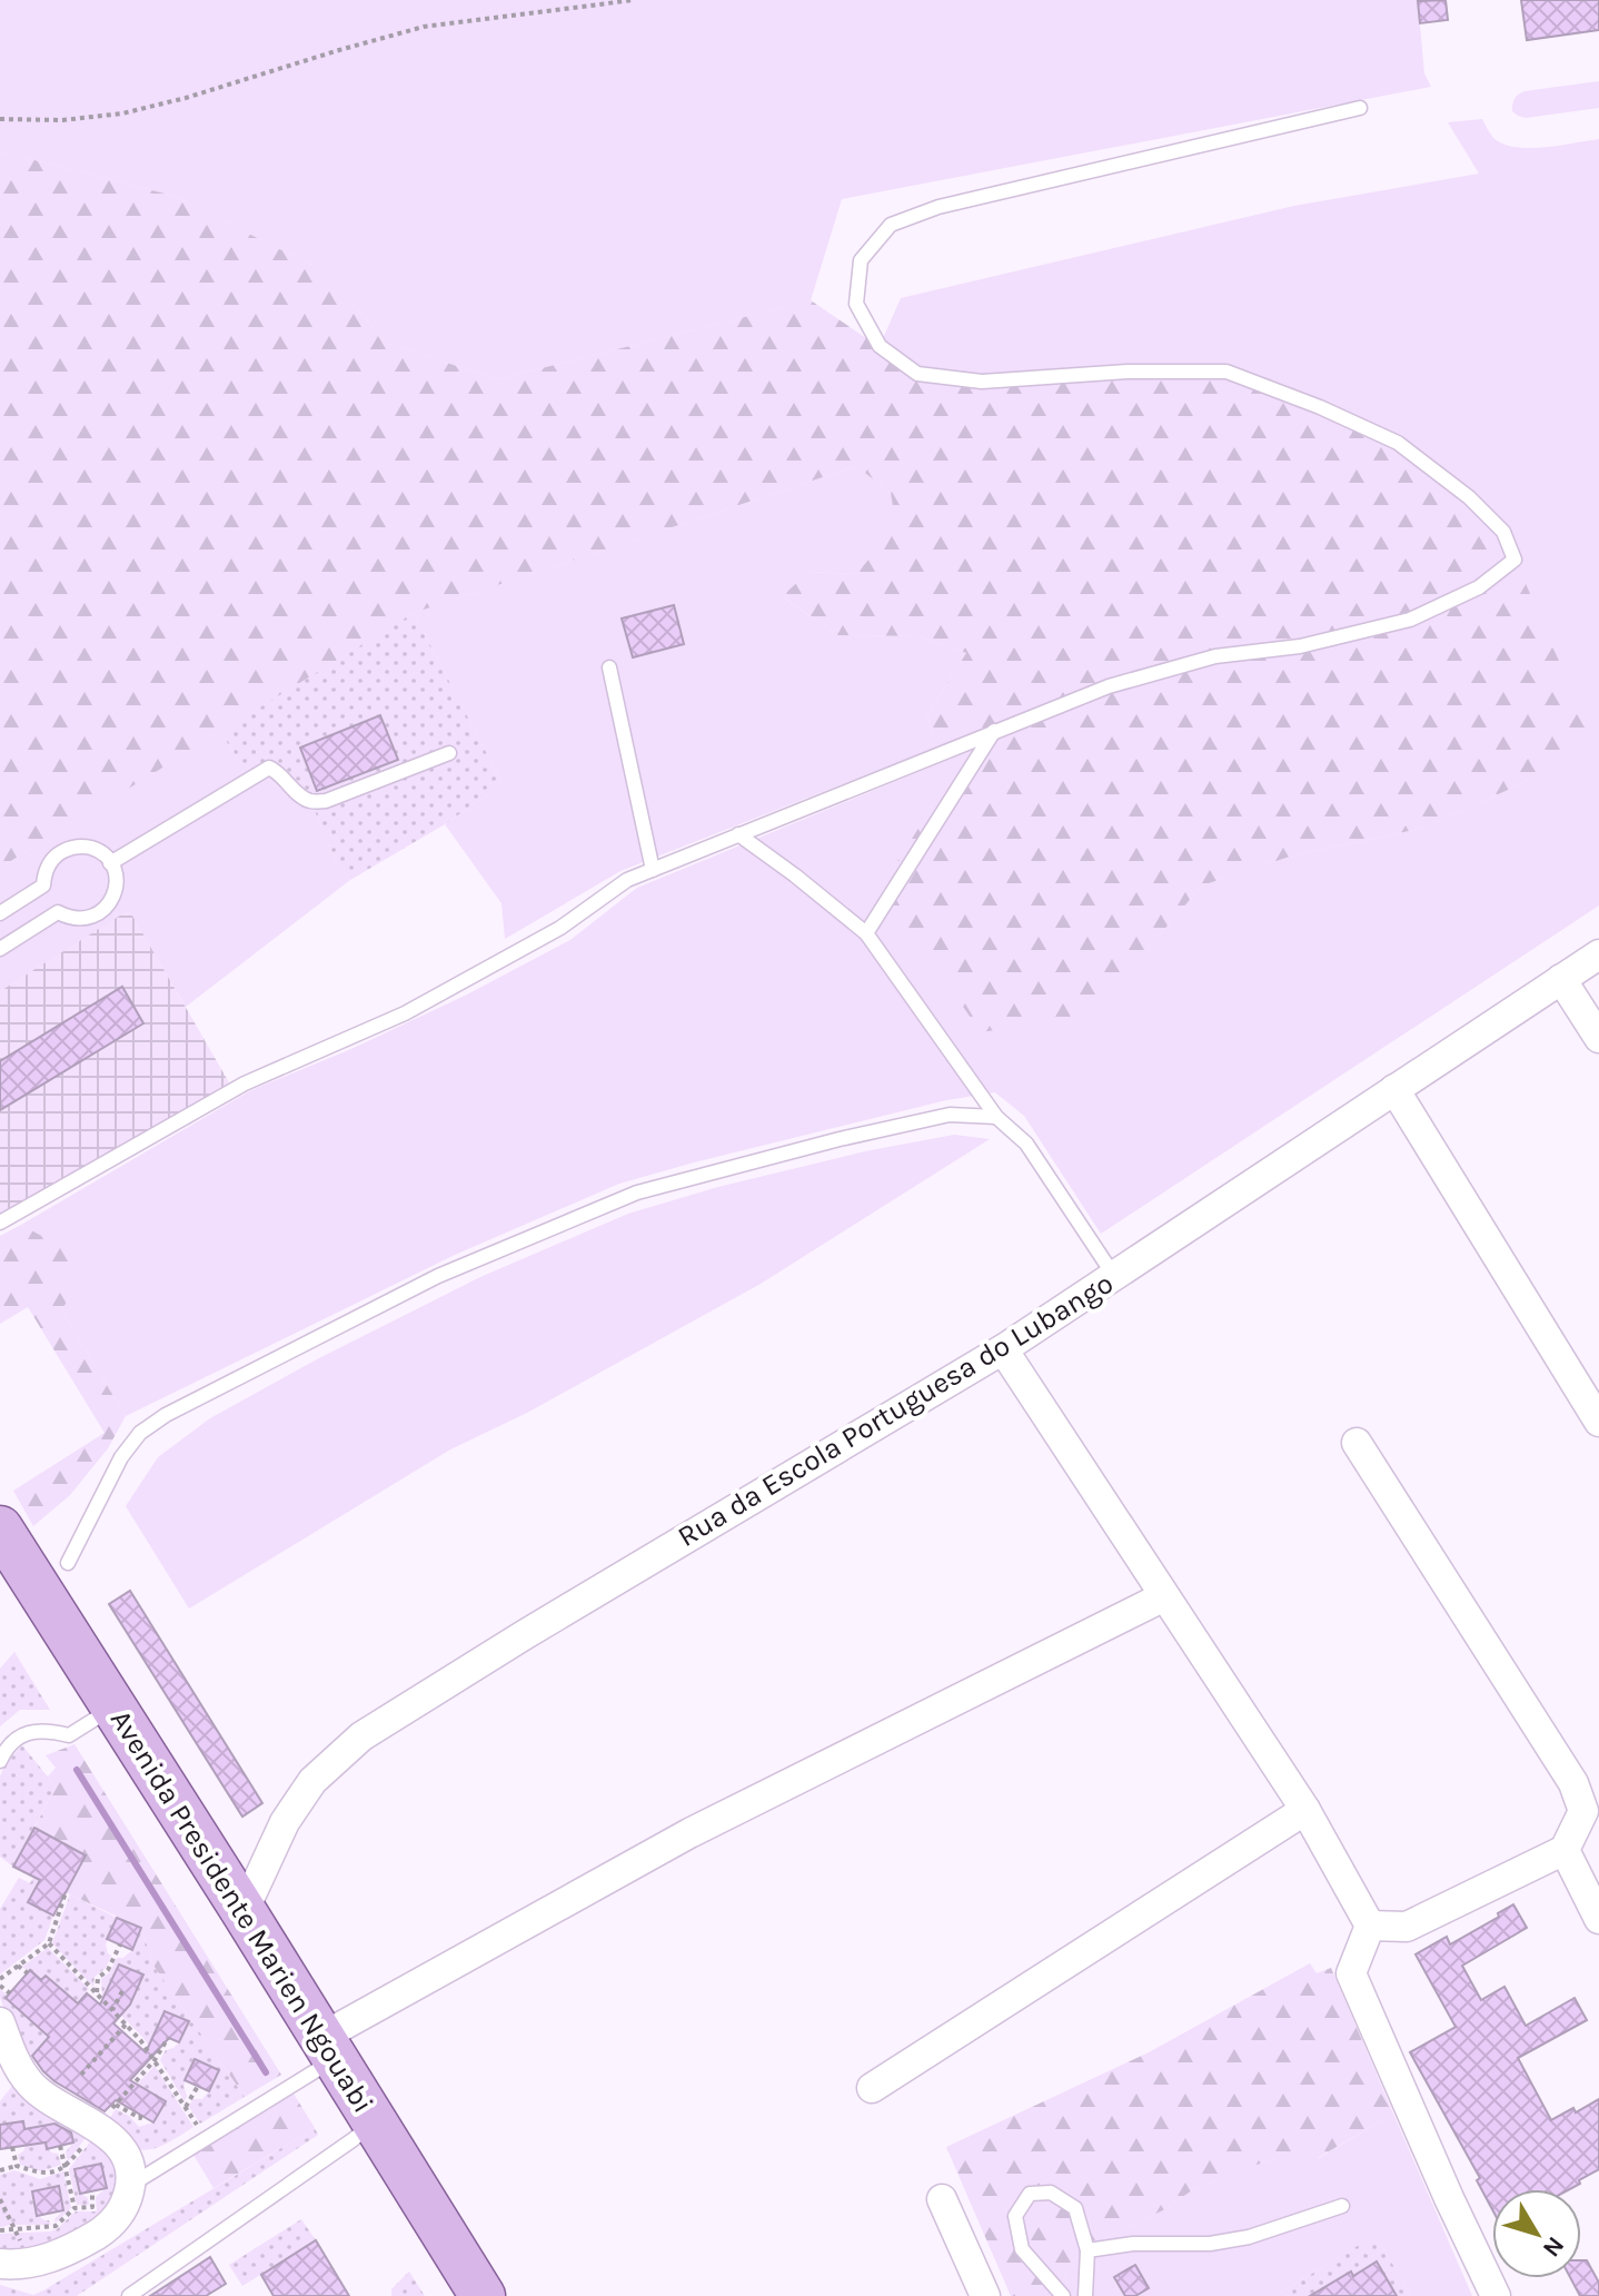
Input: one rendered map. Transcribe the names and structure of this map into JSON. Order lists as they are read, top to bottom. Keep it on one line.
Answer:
{"streets":{"main road":["Avenida Presidente Marien Ngouabi"],"street":["Rua da Escola Portuguesa do Lubango"]},"crossings":[["Rua da Escola Portuguesa do Lubango","Avenida Presidente Marien Ngouabi"]],"north":"bottom right"}
